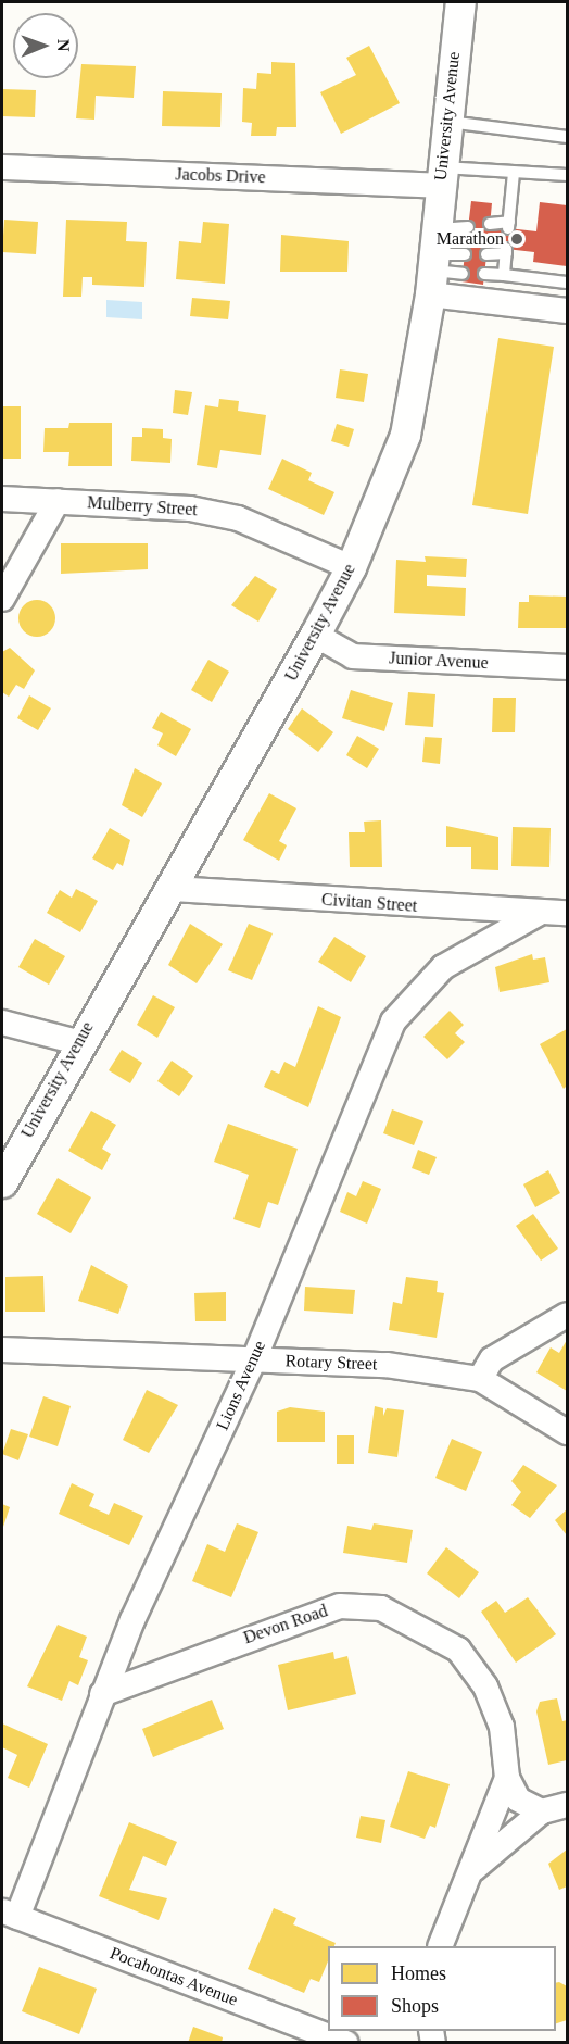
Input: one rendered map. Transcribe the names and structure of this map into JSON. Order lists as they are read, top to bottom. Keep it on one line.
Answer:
{"streets":{"street":["University Avenue","Jacobs Drive","Mulberry Street","Junior Avenue","Civitan Street","Rotary Street","Lions Avenue","Devon Road","Pocahontas Avenue"]},"crossings":[["University Avenue","Jacobs Drive"],["University Avenue","Mulberry Street"],["University Avenue","Junior Avenue"],["University Avenue","Civitan Street"],["Civitan Street","Lions Avenue"],["Rotary Street","Lions Avenue"],["Lions Avenue","Devon Road"],["Lions Avenue","Pocahontas Avenue"]],"places":["Marathon"],"legend":["Homes","Shops"],"north":"right"}
